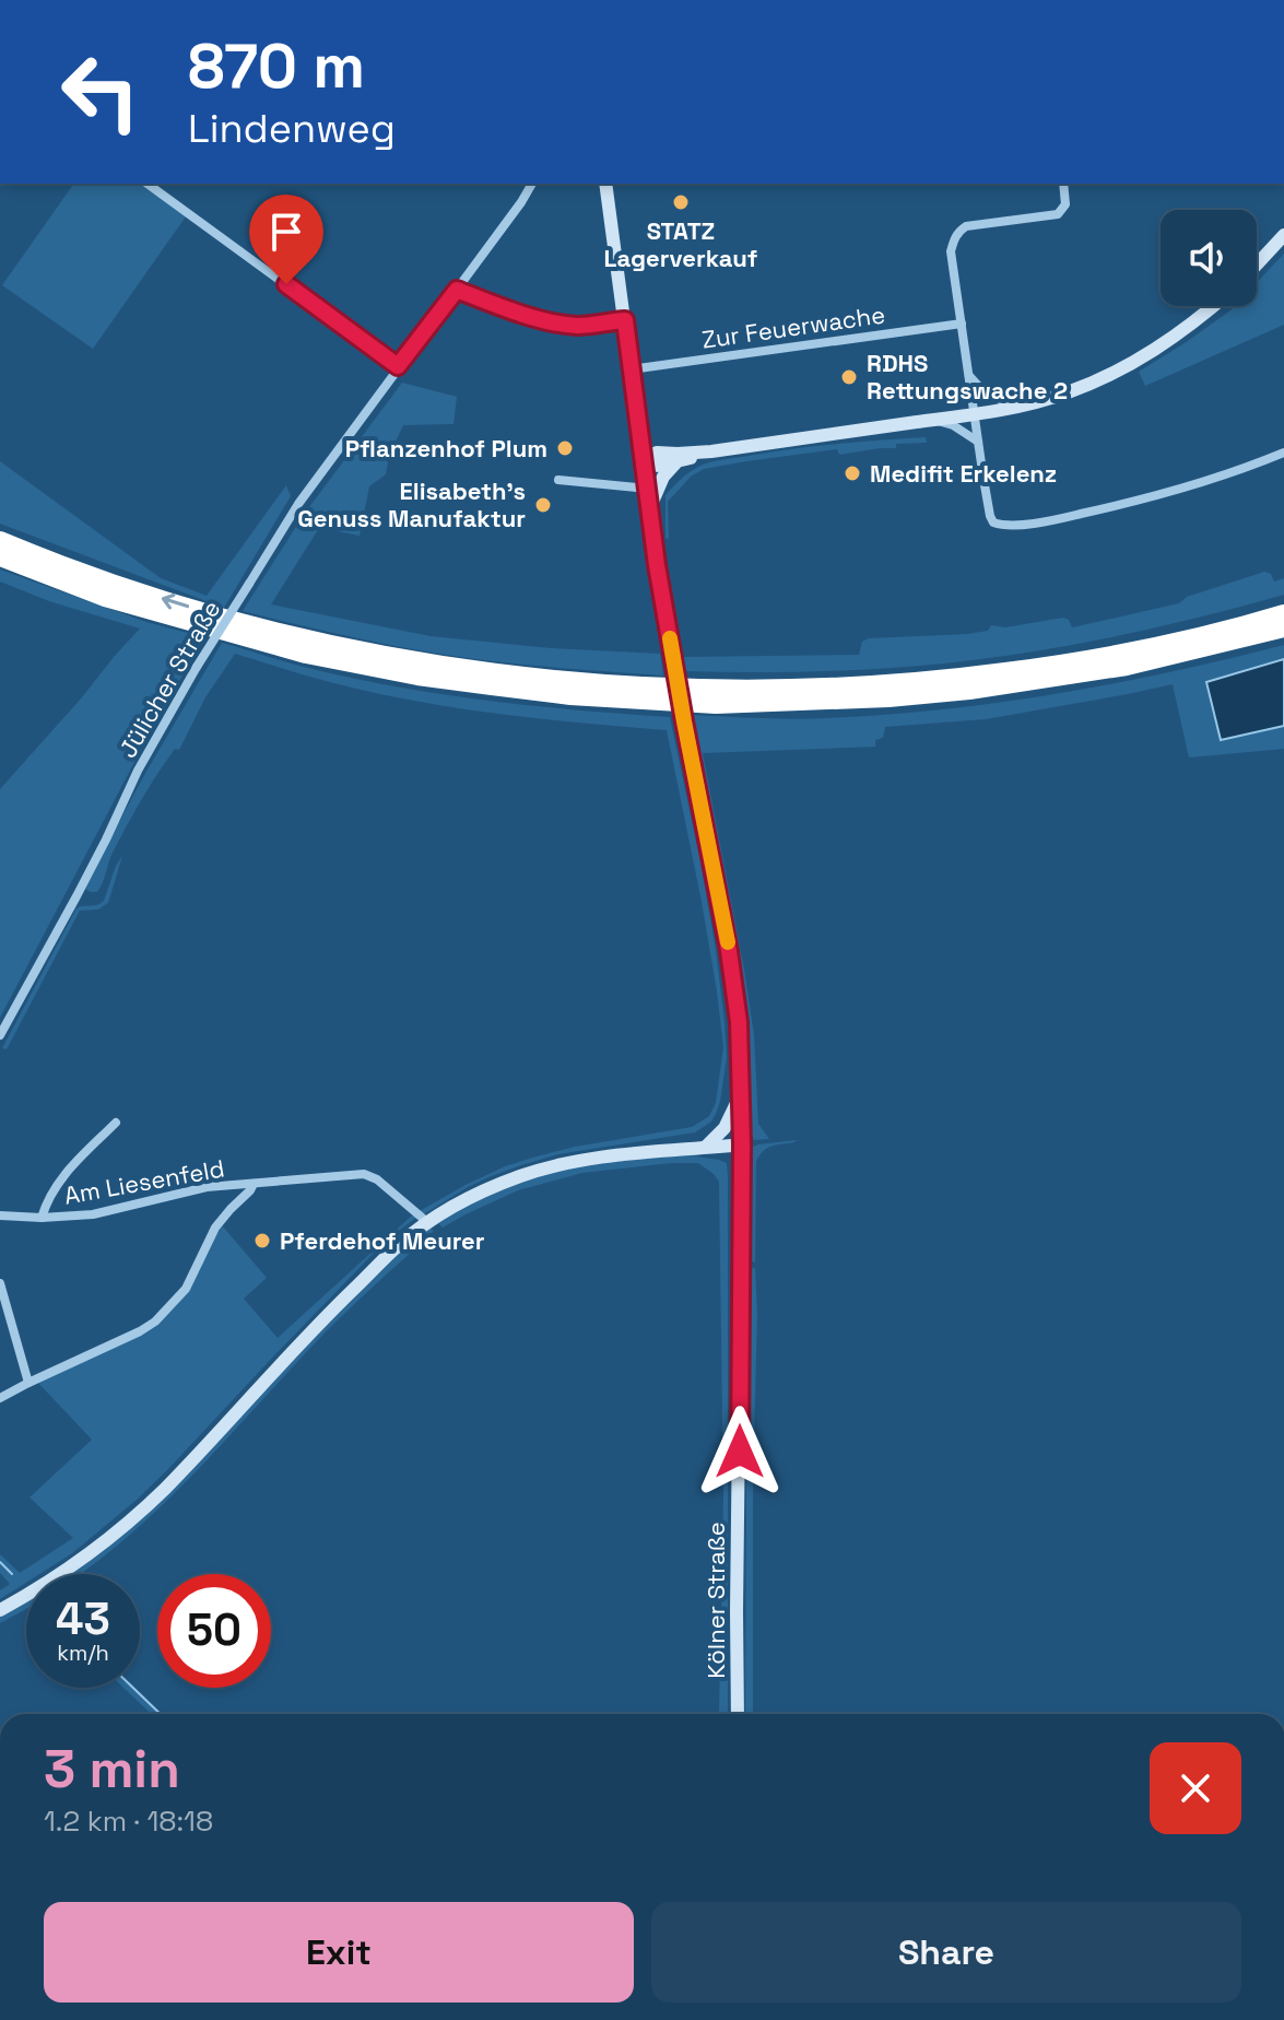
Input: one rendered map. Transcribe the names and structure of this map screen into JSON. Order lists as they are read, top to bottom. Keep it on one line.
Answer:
{"streets":{"main road":["Kölner Straße"],"street":["Zur Feuerwache","Jülicher Straße","Am Liesenfeld"]},"crossings":[["Zur Feuerwache","Kölner Straße"]],"places":["STATZ Lagerverkauf","RDHS Rettungswache 2","Pflanzenhof Plum","Medifit Erkelenz","Elisabeth’s Genuss Manufaktur","Pferdehof Meurer"],"page":{"turn":["870 m","Lindenweg"],"speed":"43 km/h","limit":"50","heading":["3 min","1.2 km · 18:18"],"buttons":["Exit","Share"]}}
